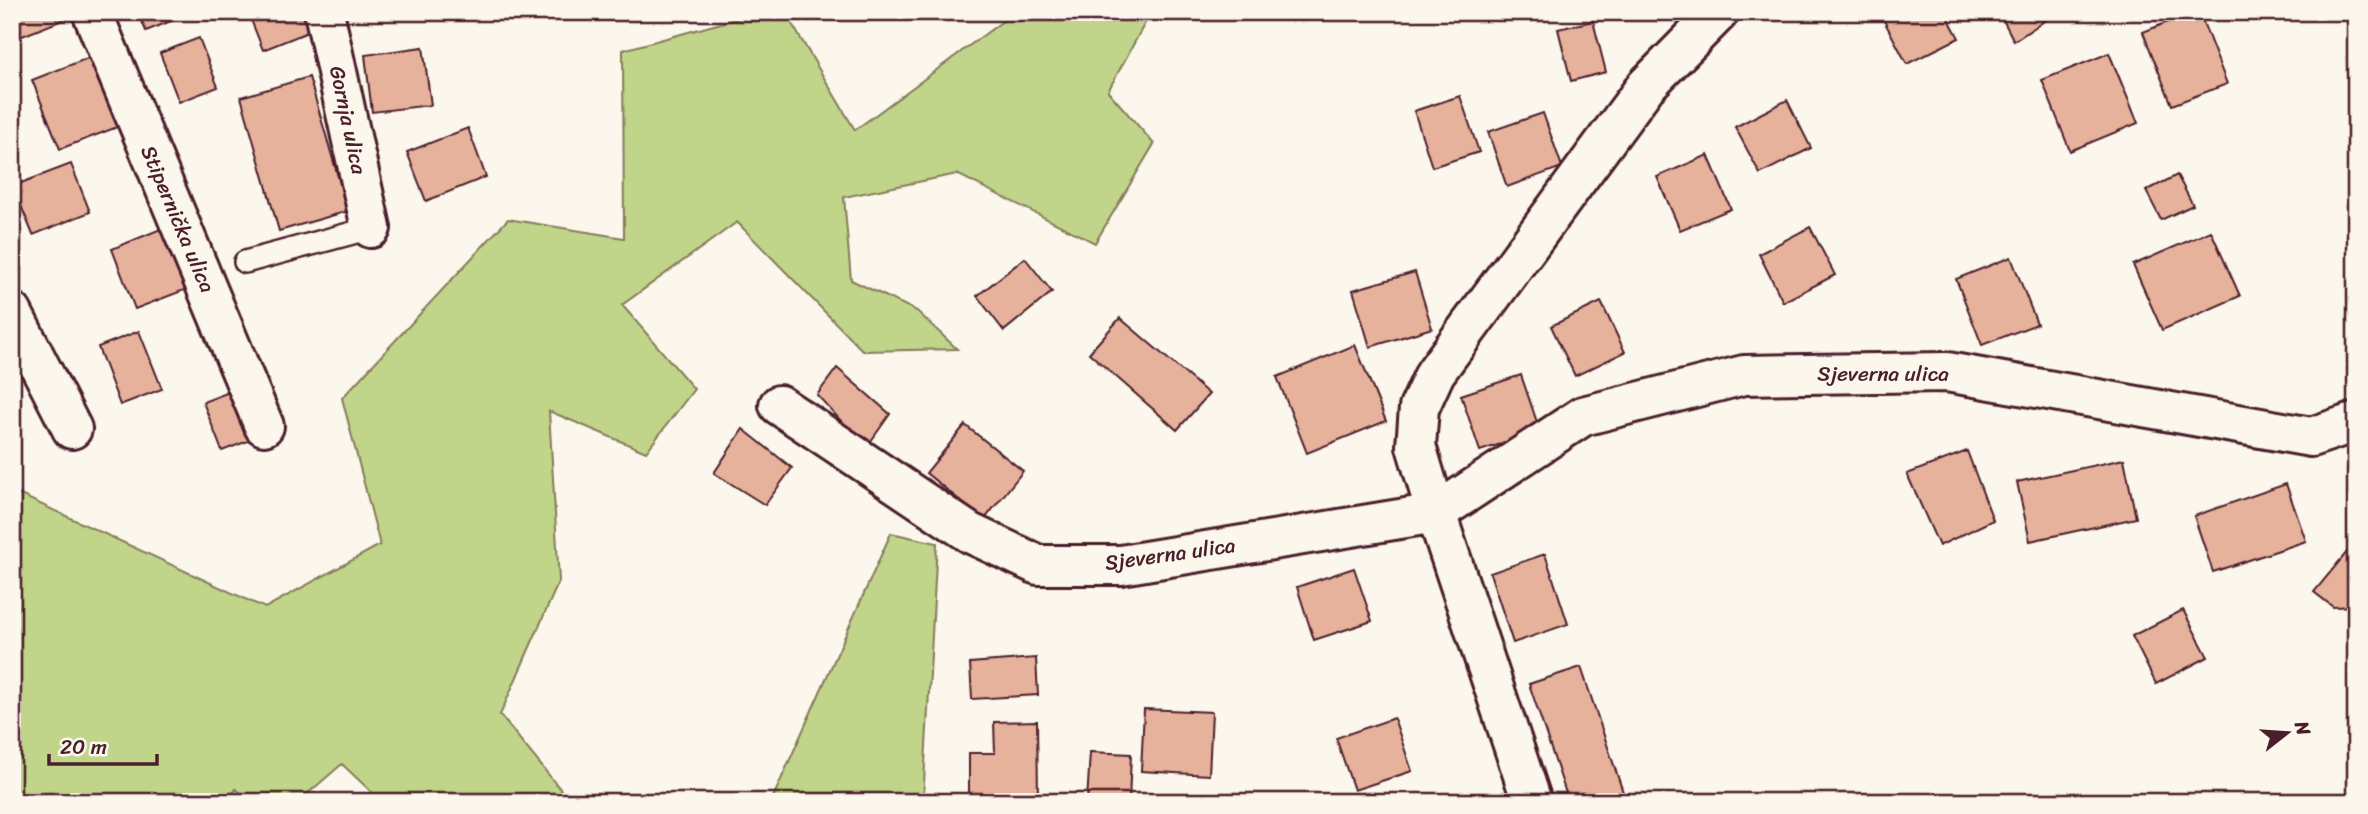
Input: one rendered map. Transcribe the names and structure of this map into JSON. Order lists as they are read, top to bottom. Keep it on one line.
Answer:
{"streets":{"street":["Gornja ulica","Stipernička ulica","Sjeverna ulica"]},"scale_bar":"20 m","north":"right"}
